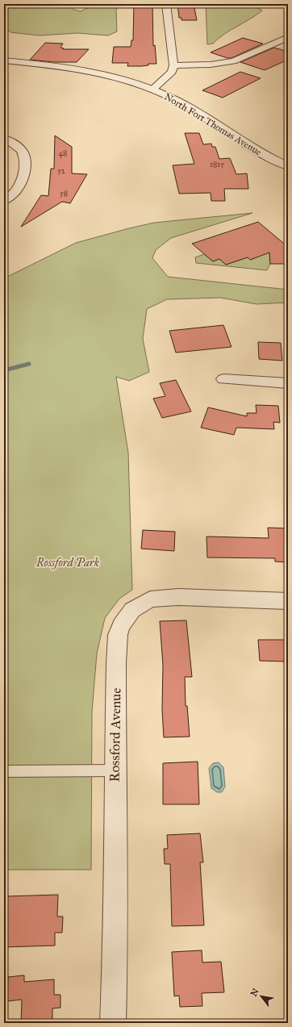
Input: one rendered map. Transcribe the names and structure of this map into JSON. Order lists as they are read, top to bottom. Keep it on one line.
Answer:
{"streets":{"street":["North Fort Thomas Avenue","Rossford Avenue"]},"parks":["Rossford Park"],"house_numbers":["48","1815","52","58"],"north":"top left"}
